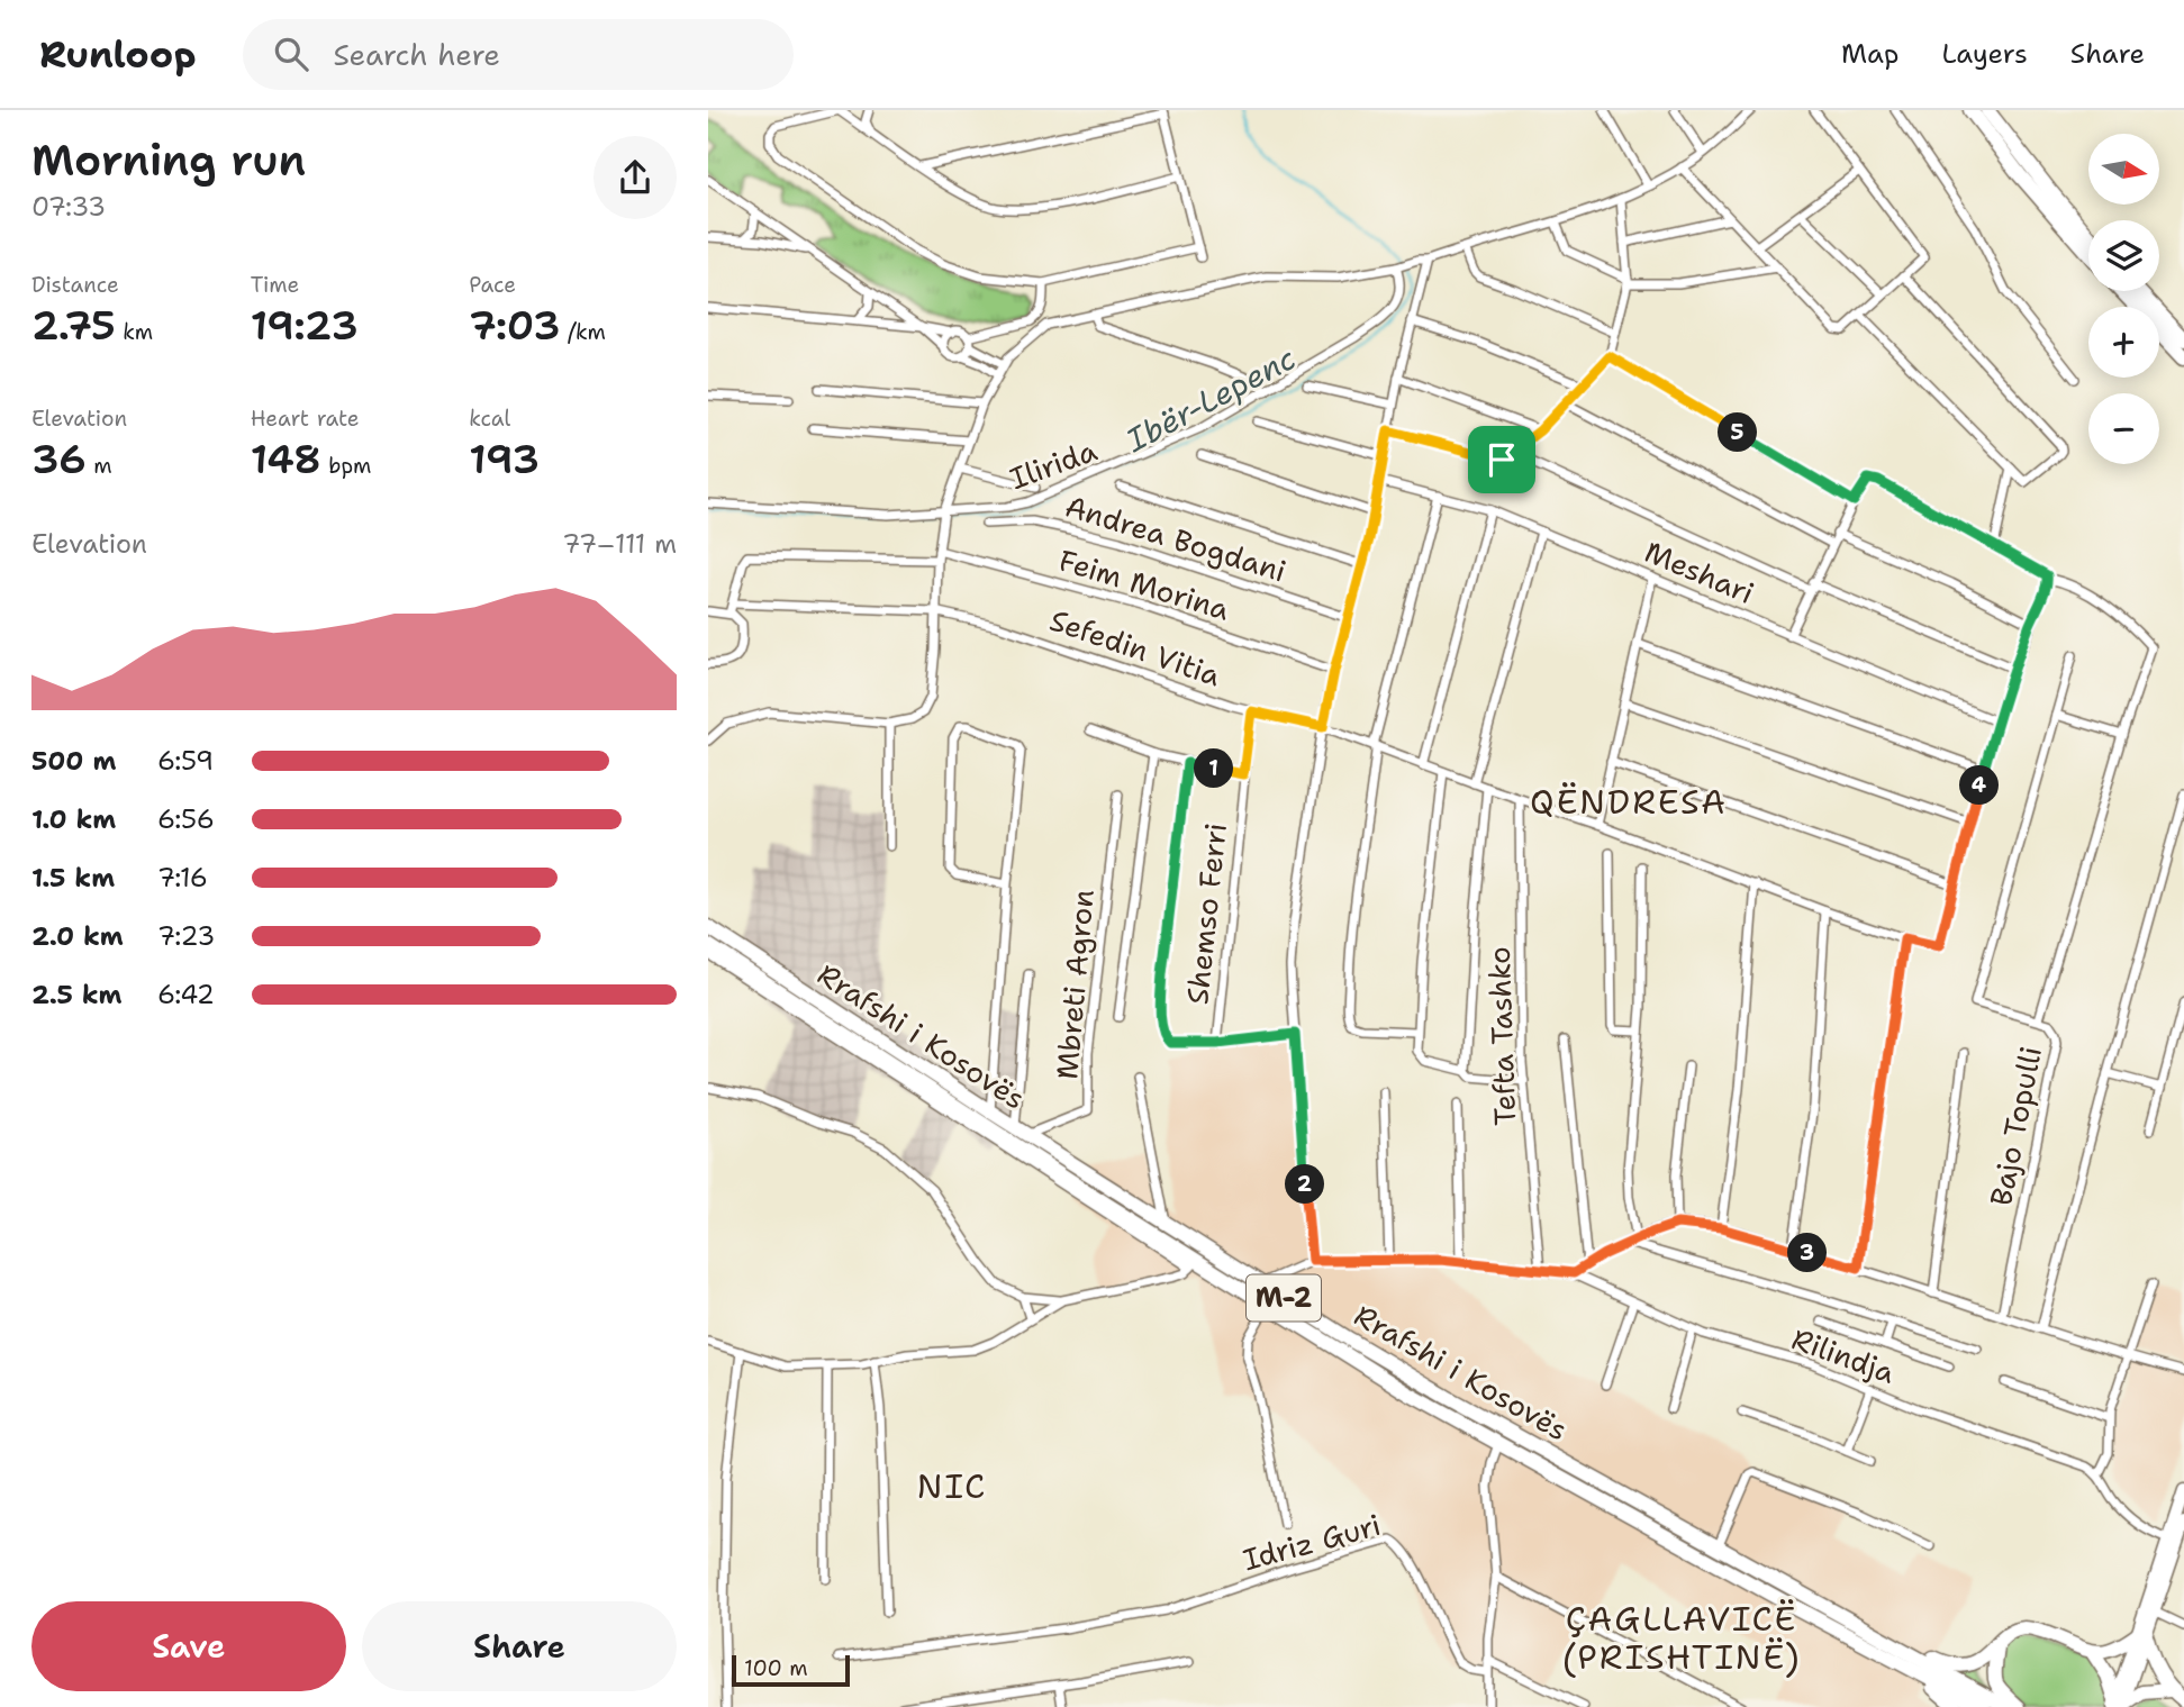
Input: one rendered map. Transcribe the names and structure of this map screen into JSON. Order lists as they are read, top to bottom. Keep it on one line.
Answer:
{"streets":{"highway":["Rrafshi i Kosovës","M-2"],"street":["Ilirida","Andrea Bogdani","Meshari","Feim Morina","Sefedin Vitia","Shemso Ferri","Mbreti Agron","Tefta Tashko","Bajo Topulli","Rilindja","Idriz Guri"]},"crossings":[["Feim Morina","Sefedin Vitia"],["Sefedin Vitia","Shemso Ferri"],["Sefedin Vitia","Tefta Tashko"],["Mbreti Agron","Rrafshi i Kosovës"]],"districts":["QËNDRESA","NIC","ÇAGLLAVICË (PRISHTINË)"],"water":["Ibër-Lepenc"],"scale_bar":"100 m","north":"right","page":{"header":"Runloop","search":"Search here","nav":["Map","Layers","Share"],"heading":["Morning run","07:33"],"map_buttons":["+","−"],"stats":[["Distance","2.75 km"],["Time","19:23"],["Pace","7:03 /km"],["Elevation","36 m"],["Heart rate","148 bpm"],["kcal","193"]],"pins":["5","1","4","2","3"],"chart":["Elevation","77–111 m"],"list":[{"name":"500 m","note":"6:59"},{"name":"1.0 km","note":"6:56"},{"name":"1.5 km","note":"7:16"},{"name":"2.0 km","note":"7:23"},{"name":"2.5 km","note":"6:42"}],"buttons":["Save","Share"],"scale":"100 m"}}
